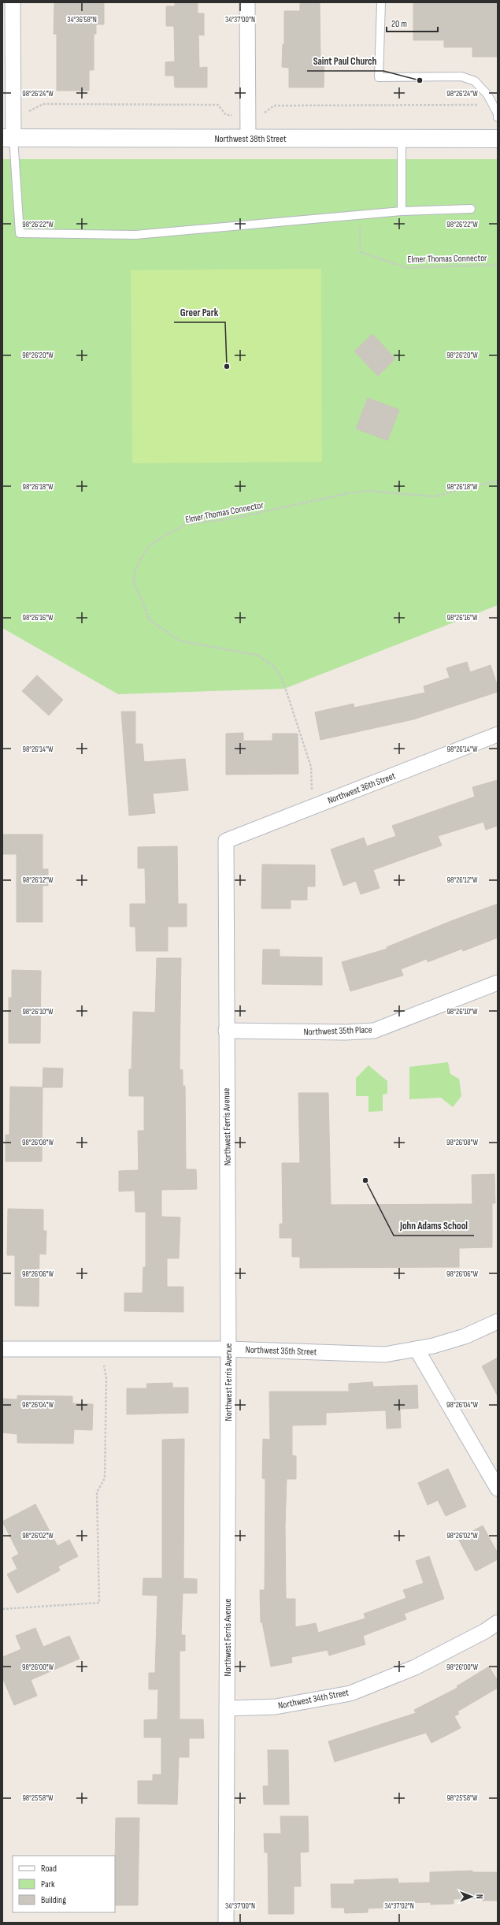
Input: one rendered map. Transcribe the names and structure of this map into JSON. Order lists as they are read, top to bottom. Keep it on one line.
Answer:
{"streets":{"main road":["Northwest 38th Street"],"street":["Northwest 36th Street","Northwest 35th Place","Northwest Ferris Avenue","Northwest 35th Street","Northwest 34th Street"],"path":["Elmer Thomas Connector"]},"crossings":[["Elmer Thomas Connector","Northwest 36th Street"],["Northwest 36th Street","Northwest Ferris Avenue"],["Northwest 35th Place","Northwest Ferris Avenue"],["Northwest Ferris Avenue","Northwest 35th Street"],["Northwest Ferris Avenue","Northwest 34th Street"]],"places":["Saint Paul Church","Greer Park","John Adams School"],"legend":["Road","Park","Building"],"scale_bar":"20 m","north":"right","coordinates":["34°36'58\"N","34°37'00\"N","98°26'24\"W","98°26'22\"W","98°26'20\"W","98°26'18\"W","98°26'16\"W","98°26'14\"W","98°26'12\"W","98°26'10\"W","98°26'08\"W","98°26'06\"W","98°26'04\"W","98°26'02\"W","98°26'00\"W","98°25'58\"W","34°37'02\"N"]}
